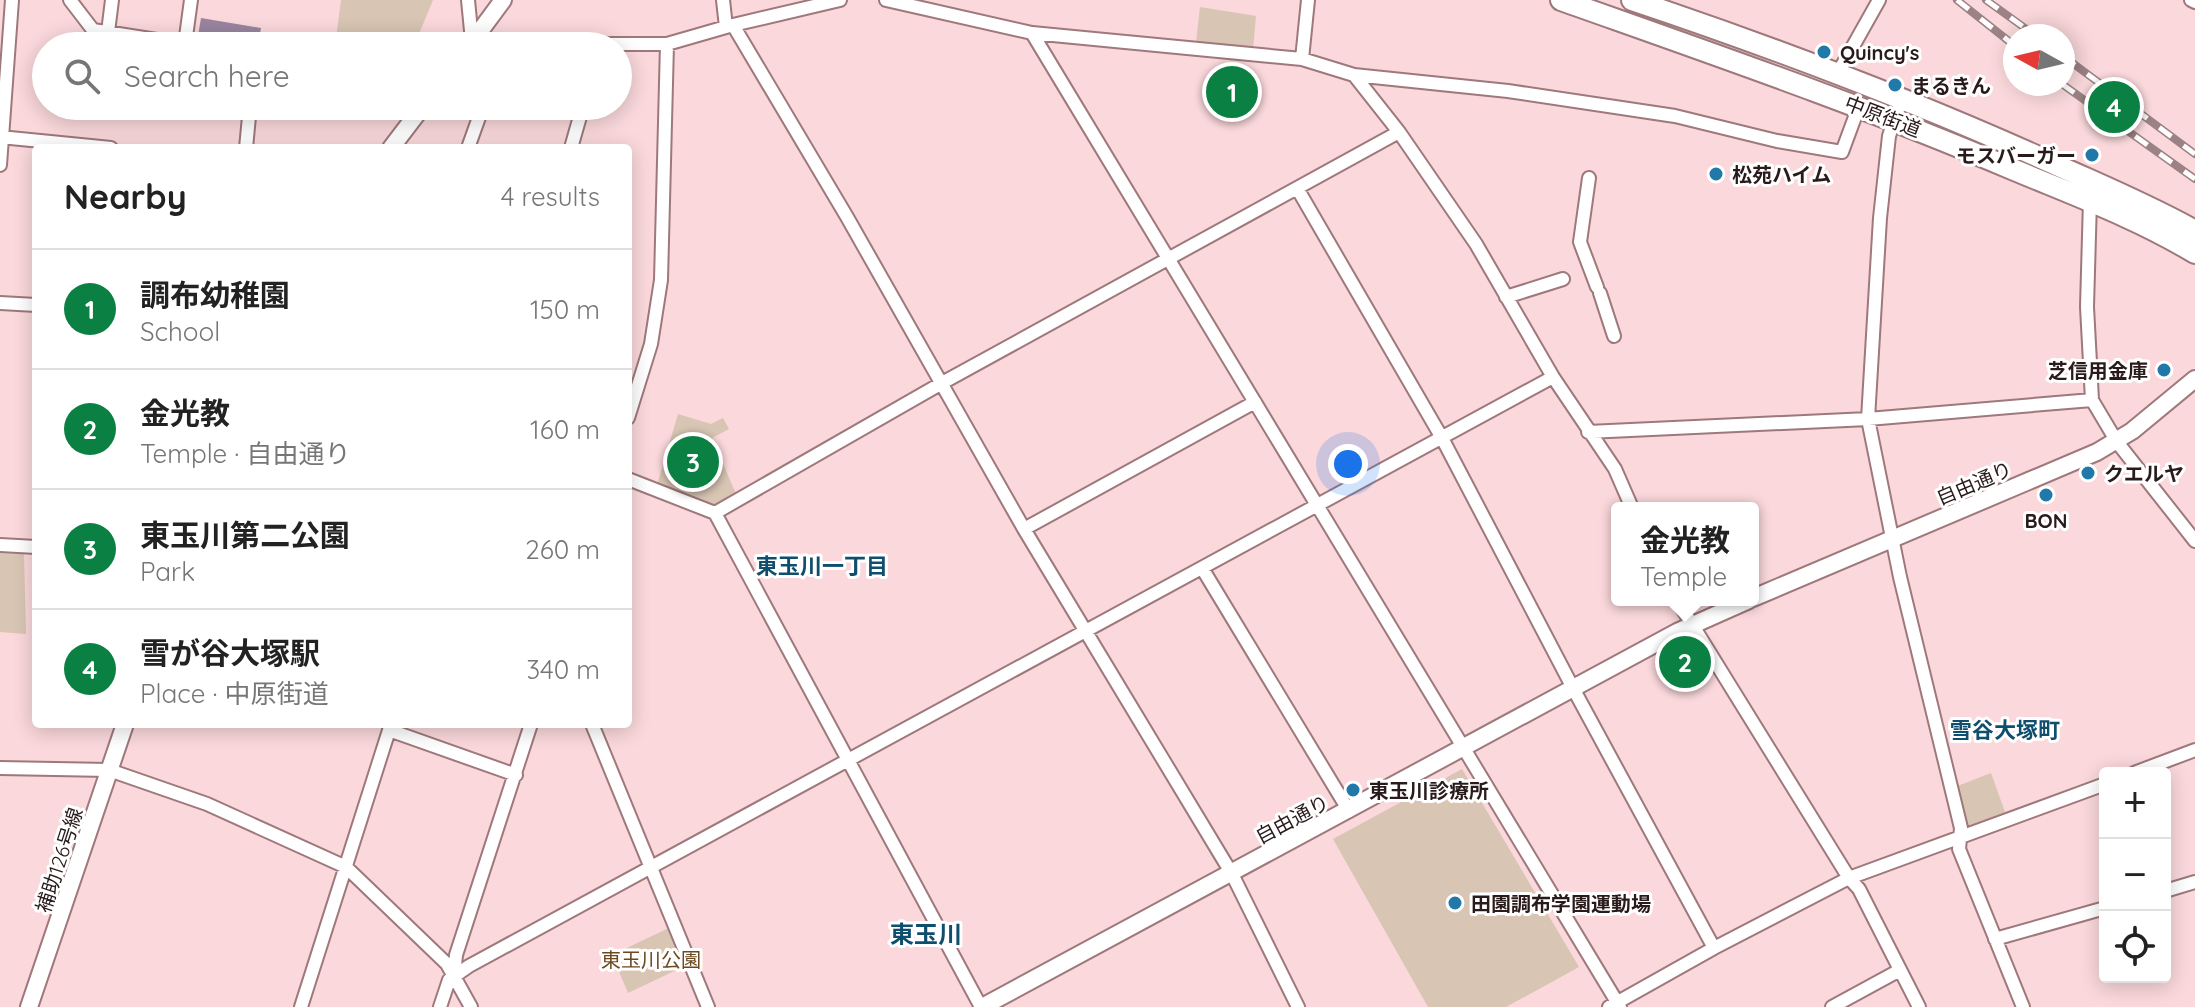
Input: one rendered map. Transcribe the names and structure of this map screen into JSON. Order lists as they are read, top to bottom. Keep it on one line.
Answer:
{"streets":{"main road":["中原街道"],"street":["自由通り","補助126号線"]},"districts":["東玉川一丁目","雪谷大塚町","東玉川"],"parks":["東玉川公園"],"places":["Quincy's","まるきん","モスバーガー","松苑ハイム","芝信用金庫","クエルヤ","BON","東玉川診療所","田園調布学園運動場"],"north":"left","page":{"search":"Search here","pins":["1","4","3","2"],"heading":["Nearby","4 results"],"list":[{"mark":"1","name":"調布幼稚園","note":"School","value":"150 m"},{"mark":"2","name":"金光教","note":"Temple · 自由通り","value":"160 m"},{"mark":"3","name":"東玉川第二公園","note":"Park","value":"260 m"},{"mark":"4","name":"雪が谷大塚駅","note":"Place · 中原街道","value":"340 m"}],"popup":["金光教","Temple"],"map_buttons":["+","−"]}}
